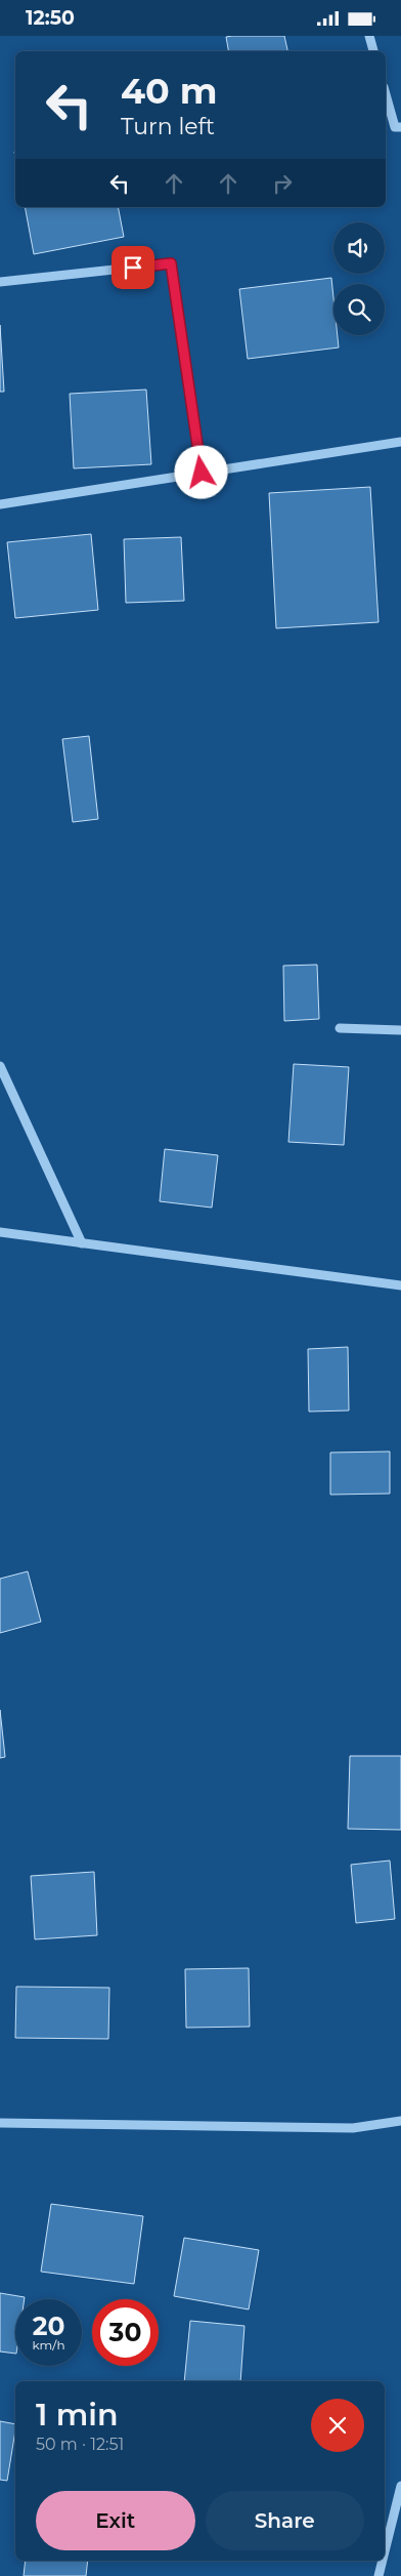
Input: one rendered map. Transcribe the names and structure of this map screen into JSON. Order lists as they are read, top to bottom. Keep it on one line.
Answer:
{"page":{"status":"12:50","turn":["40 m","Turn left"],"speed":"20 km/h","limit":"30","heading":["1 min","50 m · 12:51"],"buttons":["Exit","Share"]}}
